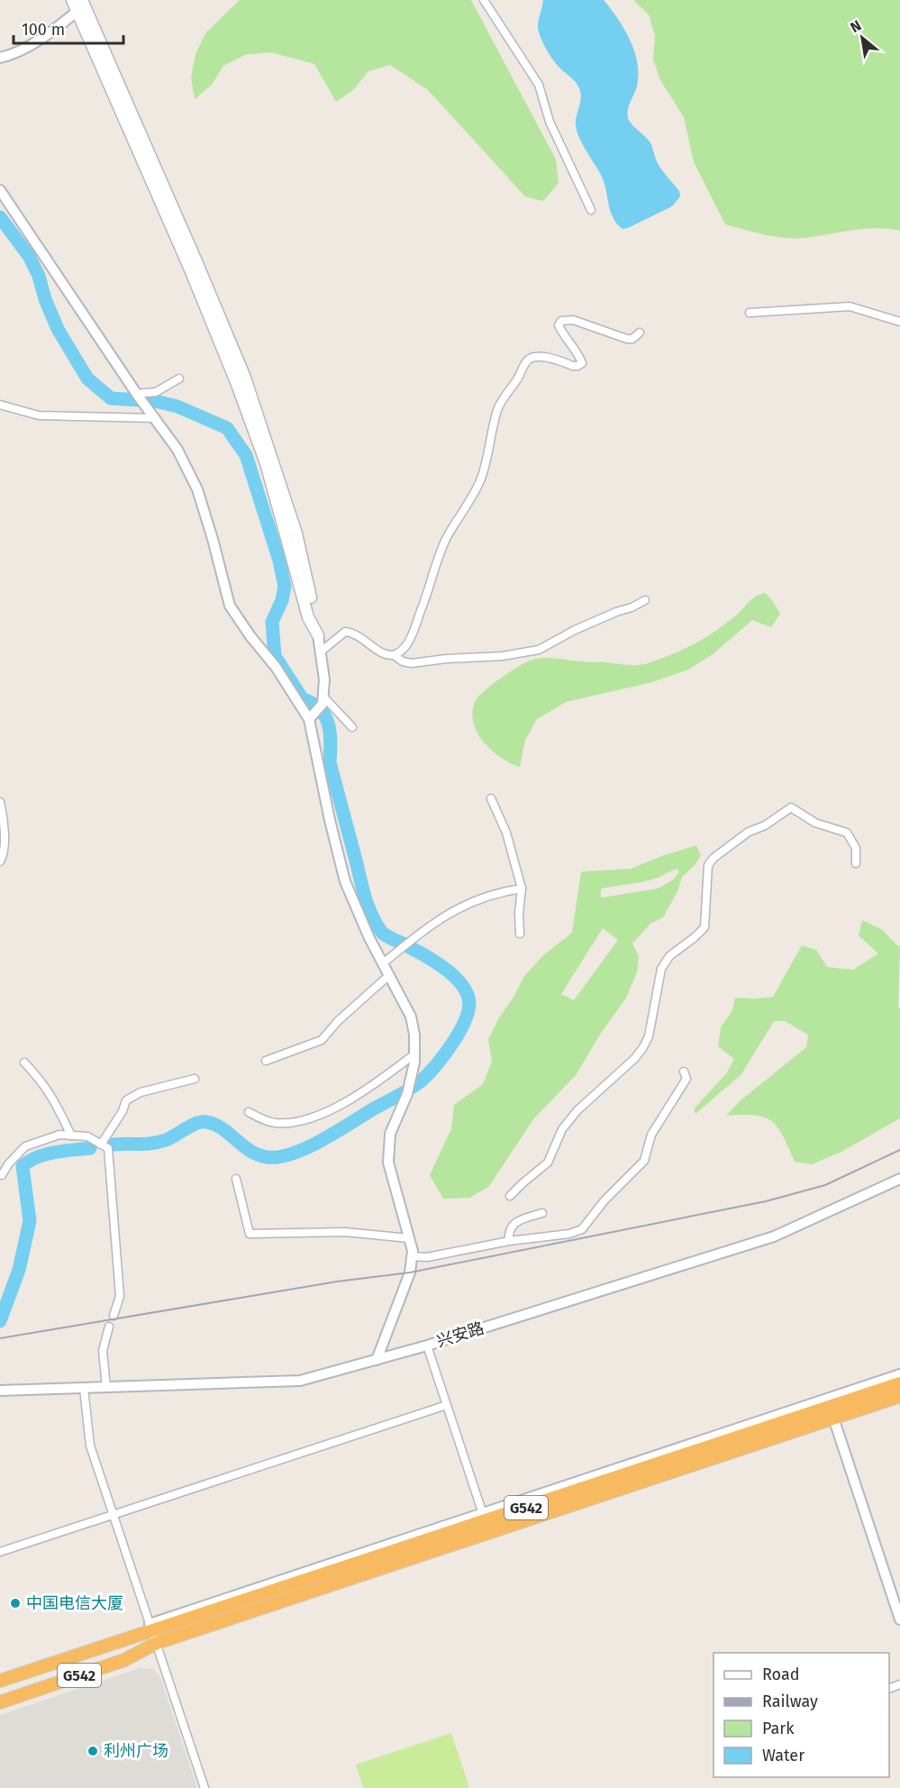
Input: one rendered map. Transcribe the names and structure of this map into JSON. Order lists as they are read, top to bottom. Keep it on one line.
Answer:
{"streets":{"highway":["G542"],"street":["兴安路"]},"places":["中国电信大厦","利州广场"],"legend":["Road","Railway","Park","Water"],"scale_bar":"100 m","north":"top left"}
